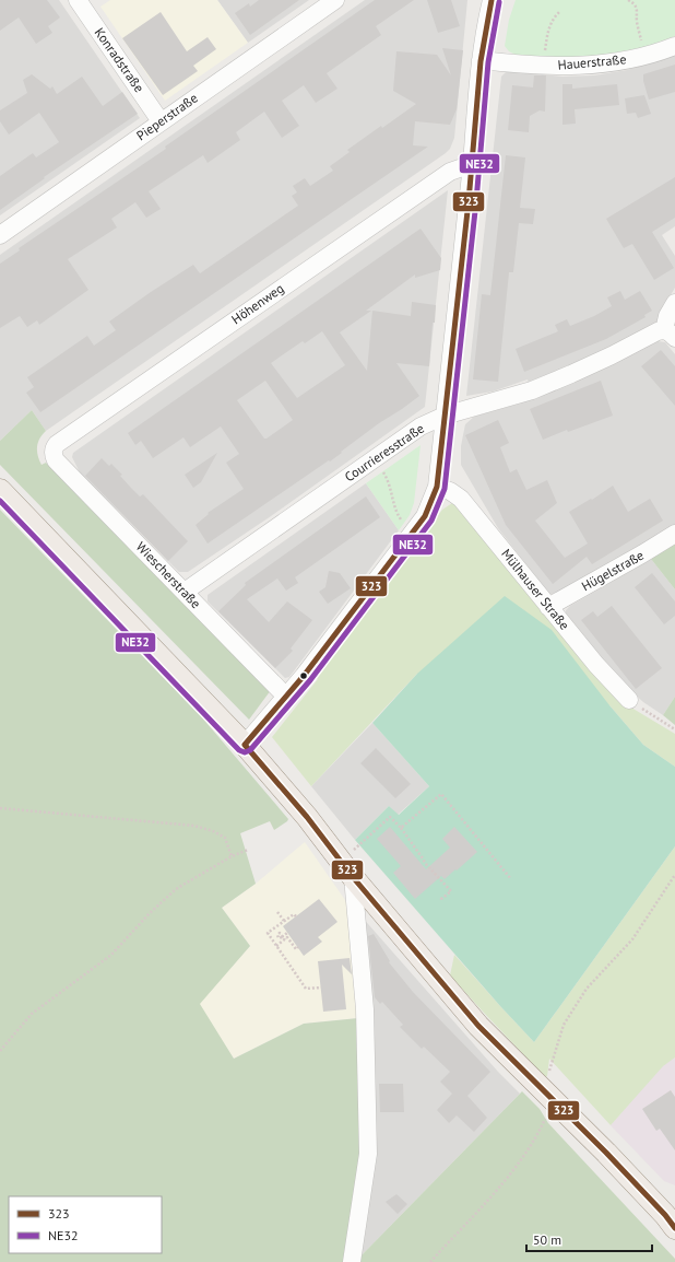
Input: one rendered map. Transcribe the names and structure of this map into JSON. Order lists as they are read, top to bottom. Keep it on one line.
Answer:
{"streets":{"street":["Konradstraße","Hauerstraße","Pieperstraße","Höhenweg","Courrieresstraße","Hügelstraße","Wiescherstraße","Mülhauser Straße"]},"crossings":[["Konradstraße","Pieperstraße"],["Höhenweg","Wiescherstraße"],["Courrieresstraße","Wiescherstraße"],["Hügelstraße","Mülhauser Straße"]],"lines":["transit line 323","transit line NE32"],"legend":["323","NE32"],"scale_bar":"50 m"}
